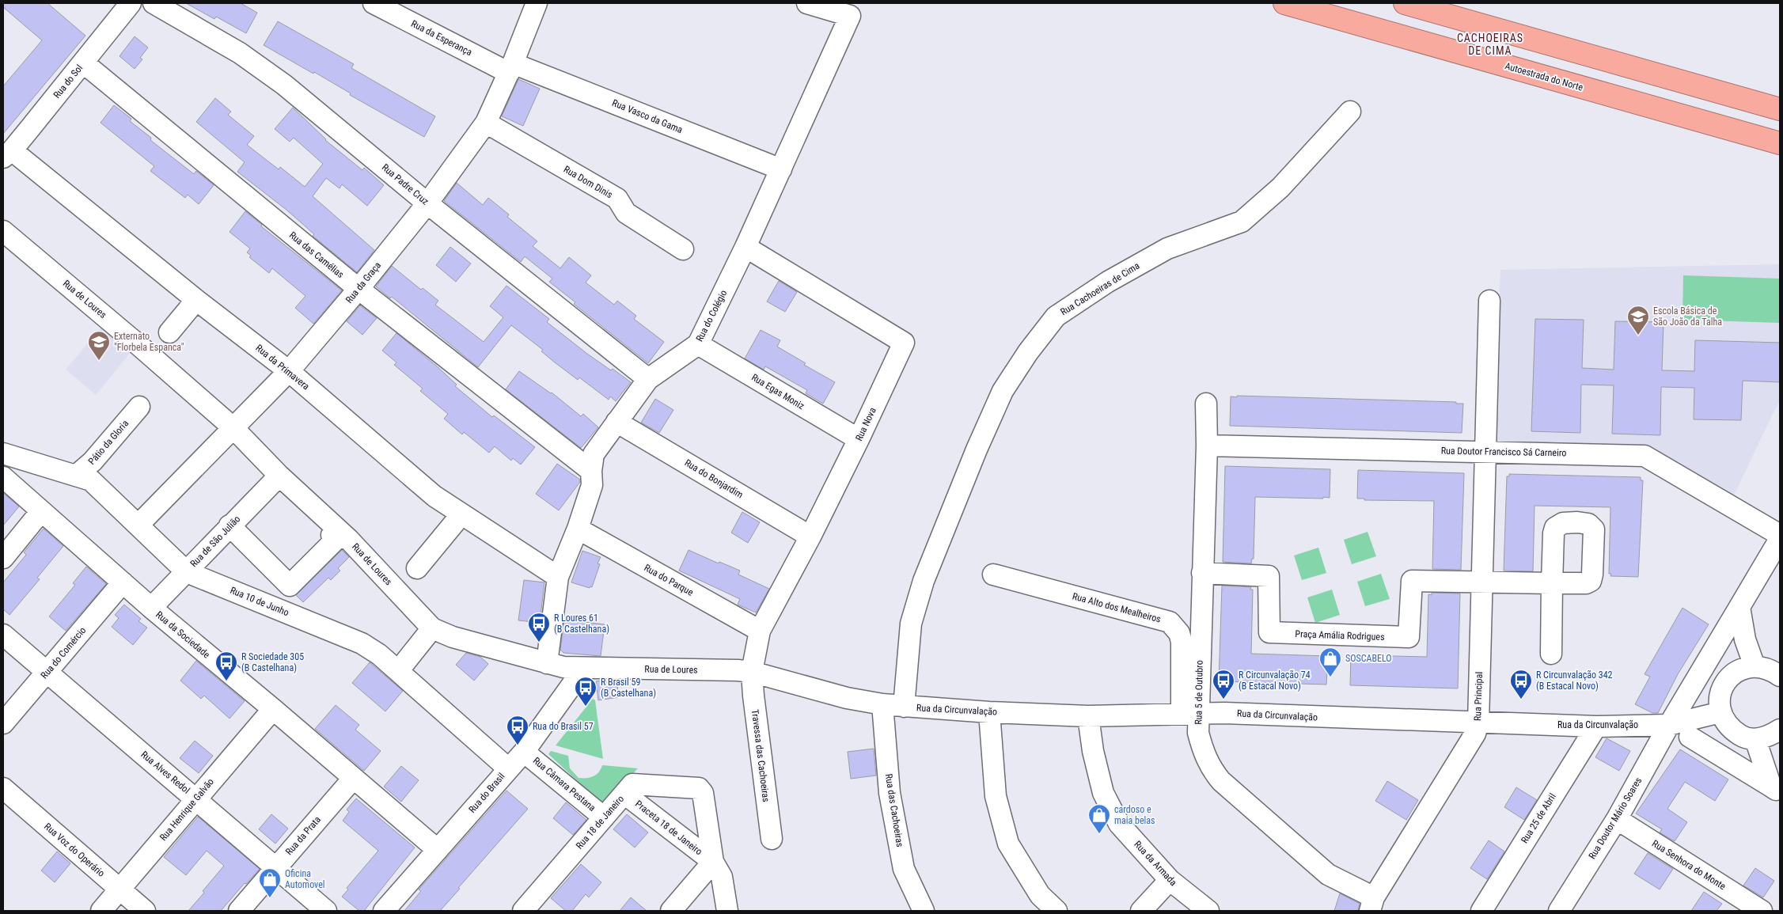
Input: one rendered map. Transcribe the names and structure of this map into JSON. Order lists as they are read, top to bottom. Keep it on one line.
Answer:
{"streets":{"highway":["Autoestrada do Norte"],"street":["Rua da Esperança","Rua do Sol","Rua Vasco da Gama","Rua Dom Dinis","Rua Padre Cruz","Rua das Camélias","Rua da Graça","Rua Cachoeiras de Cima","Rua de Loures","Rua do Colégio","Rua da Primavera","Rua Egas Moniz","Rua Nova","Pátio da Gloria","Rua Doutor Francisco Sá Carneiro","Rua do Bonjardim","Rua de São Julião","Rua do Parque","Rua 10 de Junho","Rua Alto dos Mealheiros","Rua da Sociedade","Praça Amália Rodrigues","Rua do Comércio","Rua 5 de Outubro","Rua Principal","Rua da Circunvalação","Travessa das Cachoeiras","Rua Alves Redol","Rua Câmara Pestana","Rua do Brasil","Rua Henrique Galvão","Rua das Cachoeiras","Rua 25 de Abril","Rua Doutor Mário Soares","Rua 18 de Janeiro","Praceta 18 de Janeiro","Rua da Prata","Rua Voz do Operário","Rua da Armada","Rua Senhora do Monte"]},"crossings":[["Rua da Esperança","Rua Vasco da Gama"],["Rua da Esperança","Rua da Graça"],["Rua do Sol","Rua das Camélias"],["Rua do Sol","Rua da Primavera"],["Rua Vasco da Gama","Rua da Graça"],["Rua Vasco da Gama","Rua do Colégio"],["Rua Dom Dinis","Rua da Graça"],["Rua Padre Cruz","Rua da Graça"],["Rua Padre Cruz","Rua do Colégio"],["Rua das Camélias","Rua da Graça"],["Rua das Camélias","Rua do Colégio"],["Rua da Graça","Rua de Loures"],["Rua da Graça","Rua da Primavera"],["Rua da Graça","Rua 10 de Junho"],["Rua Cachoeiras de Cima","Rua da Circunvalação"],["Rua de Loures","Rua do Colégio"],["Rua de Loures","Rua Nova"],["Rua de Loures","Rua de São Julião"],["Rua de Loures","Rua da Circunvalação"],["Rua de Loures","Travessa das Cachoeiras"],["Rua de Loures","Rua do Brasil"],["Rua do Colégio","Rua da Primavera"],["Rua do Colégio","Rua Egas Moniz"],["Rua do Colégio","Rua Nova"],["Rua do Colégio","Rua do Bonjardim"],["Rua do Colégio","Rua do Parque"],["Rua Egas Moniz","Rua Nova"],["Rua Nova","Rua do Bonjardim"],["Rua Nova","Rua do Parque"],["Rua Nova","Travessa das Cachoeiras"],["Pátio da Gloria","Rua 10 de Junho"],["Rua Doutor Francisco Sá Carneiro","Rua 5 de Outubro"],["Rua Doutor Francisco Sá Carneiro","Rua Principal"],["Rua de São Julião","Rua 10 de Junho"],["Rua de São Julião","Rua da Sociedade"],["Rua 10 de Junho","Rua do Brasil"],["Rua Alto dos Mealheiros","Rua 5 de Outubro"],["Rua Alto dos Mealheiros","Rua da Circunvalação"],["Rua da Sociedade","Rua do Comércio"],["Rua da Sociedade","Rua do Brasil"],["Rua da Sociedade","Rua Henrique Galvão"],["Rua da Sociedade","Rua da Prata"],["Praça Amália Rodrigues","Rua 5 de Outubro"],["Praça Amália Rodrigues","Rua Principal"],["Rua do Comércio","Rua Alves Redol"],["Rua 5 de Outubro","Rua Principal"],["Rua 5 de Outubro","Rua da Circunvalação"],["Rua Principal","Rua da Circunvalação"],["Rua da Circunvalação","Rua das Cachoeiras"],["Rua da Circunvalação","Rua 25 de Abril"],["Rua da Circunvalação","Rua Doutor Mário Soares"],["Rua da Circunvalação","Rua da Armada"],["Rua Alves Redol","Rua Henrique Galvão"],["Rua Alves Redol","Rua da Prata"],["Rua Câmara Pestana","Rua do Brasil"],["Rua Câmara Pestana","Rua 18 de Janeiro"],["Rua Henrique Galvão","Rua Voz do Operário"],["Rua Doutor Mário Soares","Rua Senhora do Monte"],["Rua 18 de Janeiro","Praceta 18 de Janeiro"]],"districts":["CACHOEIRAS DE CIMA"],"places":{"school or university":["Escola Básica de São João da Talha","Externato \"Florbela Espanca\""],"bus stop":["R Loures 61 (B Castelhana)","R Sociedade 305 (B Castelhana)","R Circunvalação 74 (B Estacal Novo)","R Circunvalação 342 (B Estacal Novo)","R Brasil 59 (B Castelhana)","Rua do Brasil 57"],"shop":["SOSCABELO","cardoso e maia belas","Oficina Automovel"]}}
